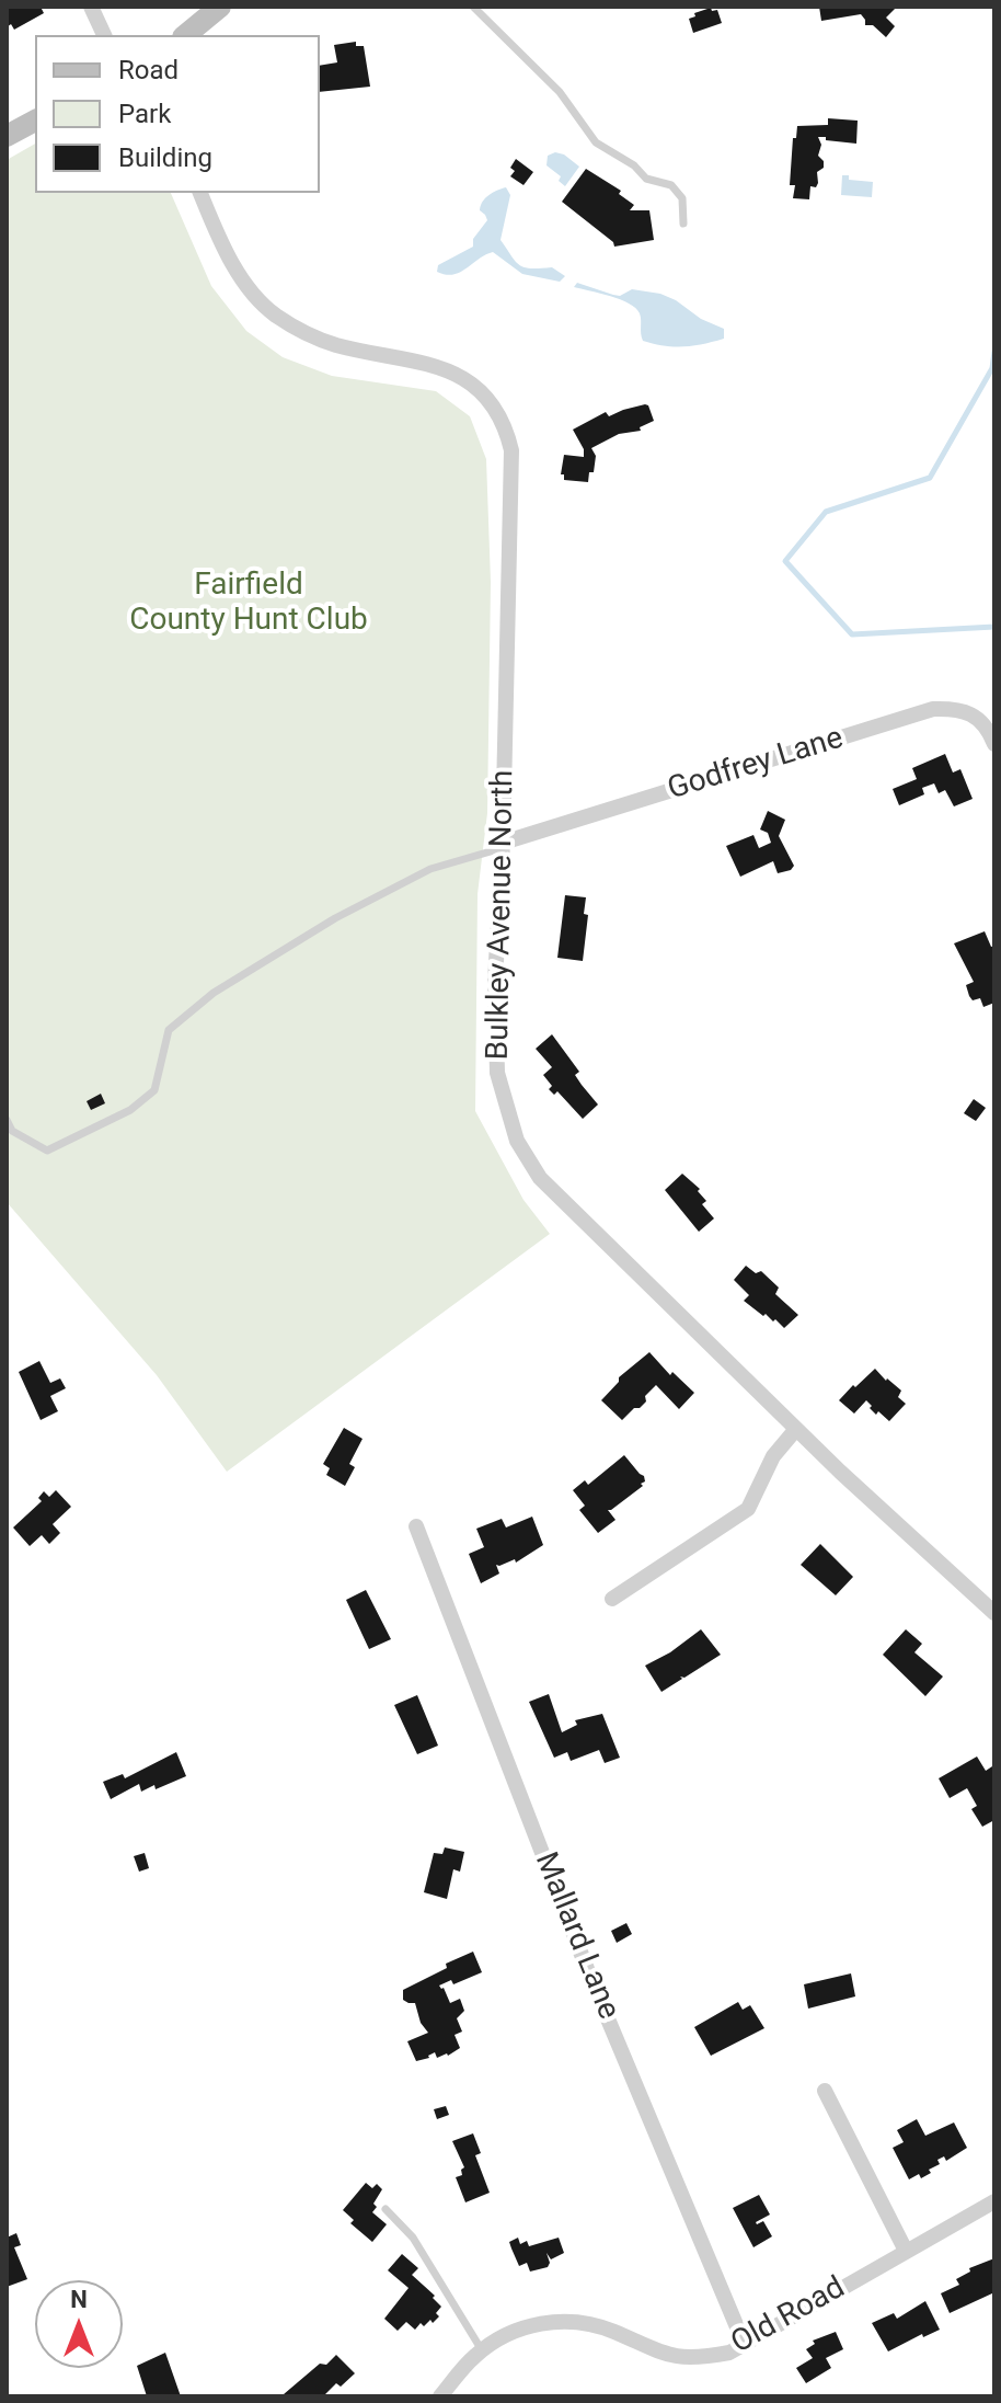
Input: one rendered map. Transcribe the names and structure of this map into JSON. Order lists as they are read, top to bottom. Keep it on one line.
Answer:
{"streets":{"street":["Godfrey Lane","Bulkley Avenue North","Mallard Lane","Old Road"]},"crossings":[["Godfrey Lane","Bulkley Avenue North"],["Mallard Lane","Old Road"]],"parks":["Fairfield County Hunt Club"],"legend":["Road","Park","Building"],"north":"top"}
